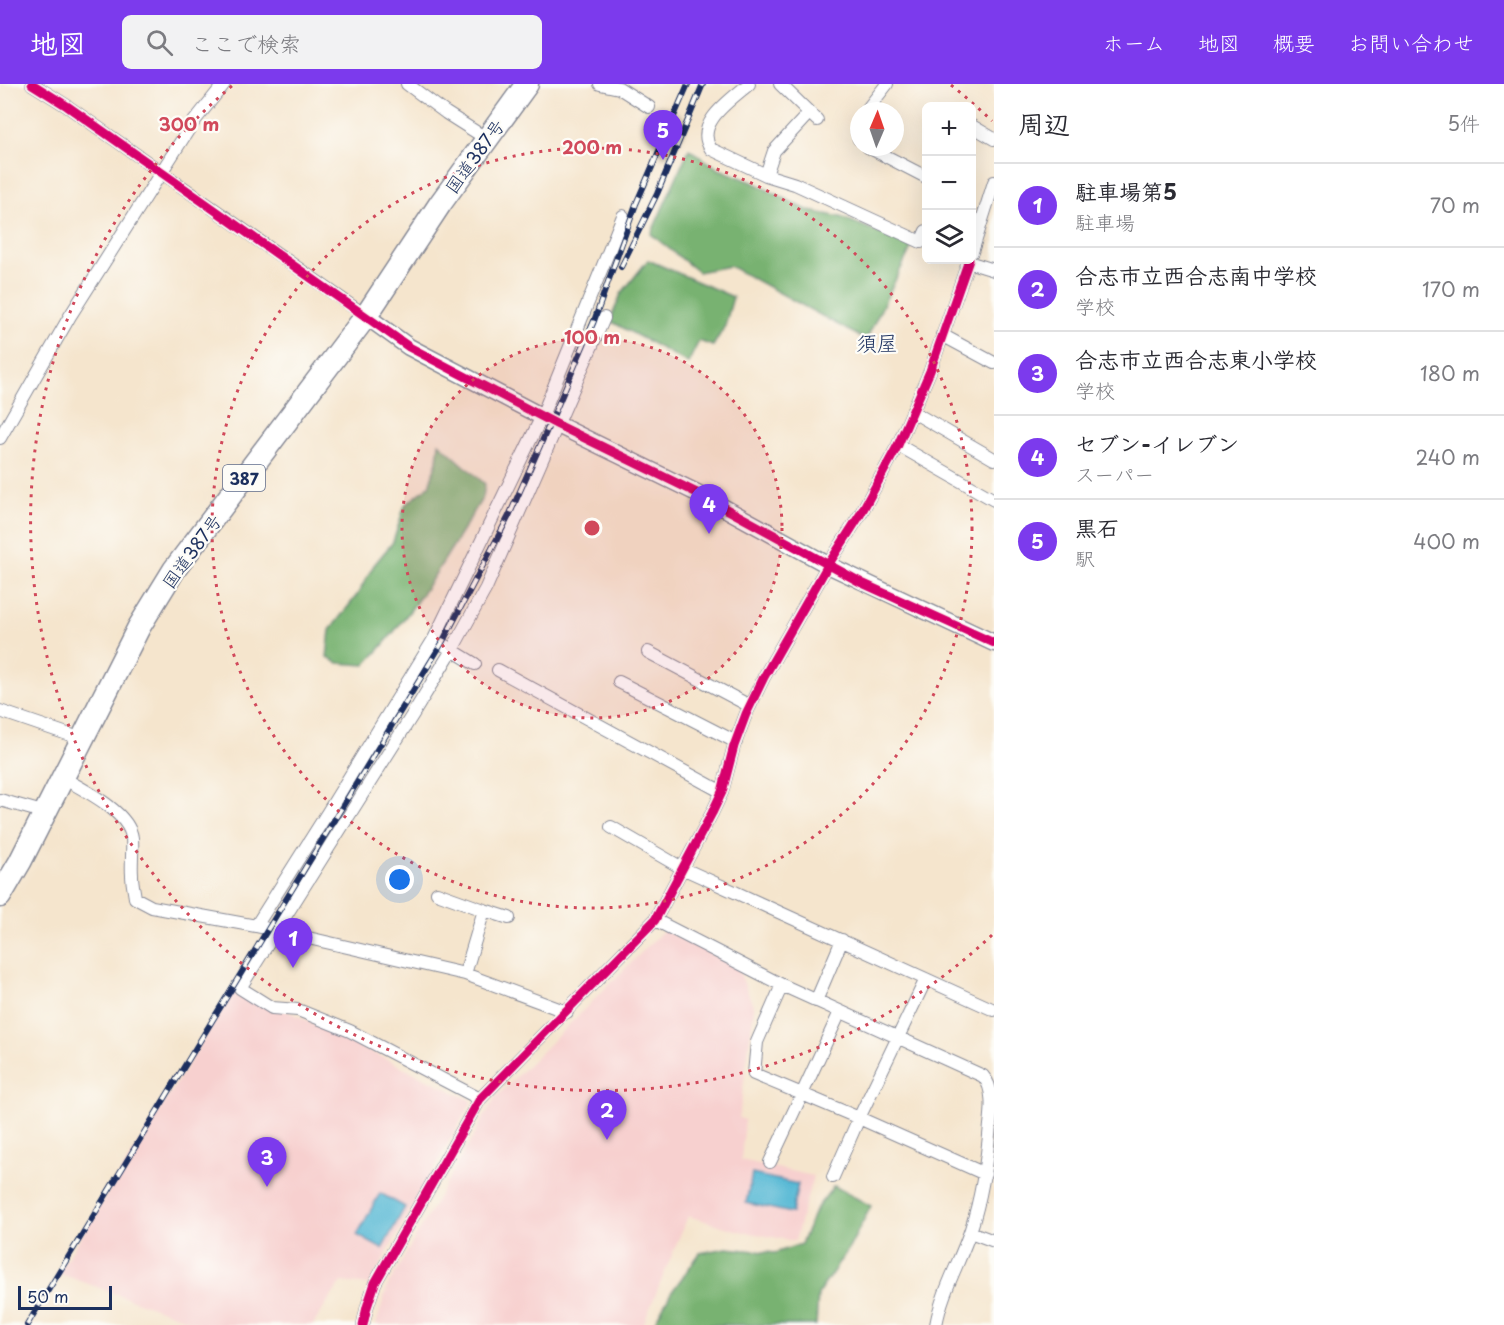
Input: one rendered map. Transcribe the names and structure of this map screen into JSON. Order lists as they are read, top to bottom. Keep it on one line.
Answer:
{"streets":{"highway":["国道387号","387"]},"districts":["須屋"],"scale_bar":"50 m","north":"top","page":{"header":"地図","search":"ここで検索","nav":["ホーム","地図","概要","お問い合わせ"],"heading":["周辺","5件"],"map_buttons":["+","−"],"pins":["5","4","1","2","3"],"list":[{"mark":"1","name":"駐車場第5","note":"駐車場","value":"70 m"},{"mark":"2","name":"合志市立西合志南中学校","note":"学校","value":"170 m"},{"mark":"3","name":"合志市立西合志東小学校","note":"学校","value":"180 m"},{"mark":"4","name":"セブン-イレブン","note":"スーパー","value":"240 m"},{"mark":"5","name":"黒石","note":"駅","value":"400 m"}],"scale":"50 m"},"rings":["300 m","200 m","100 m"]}
